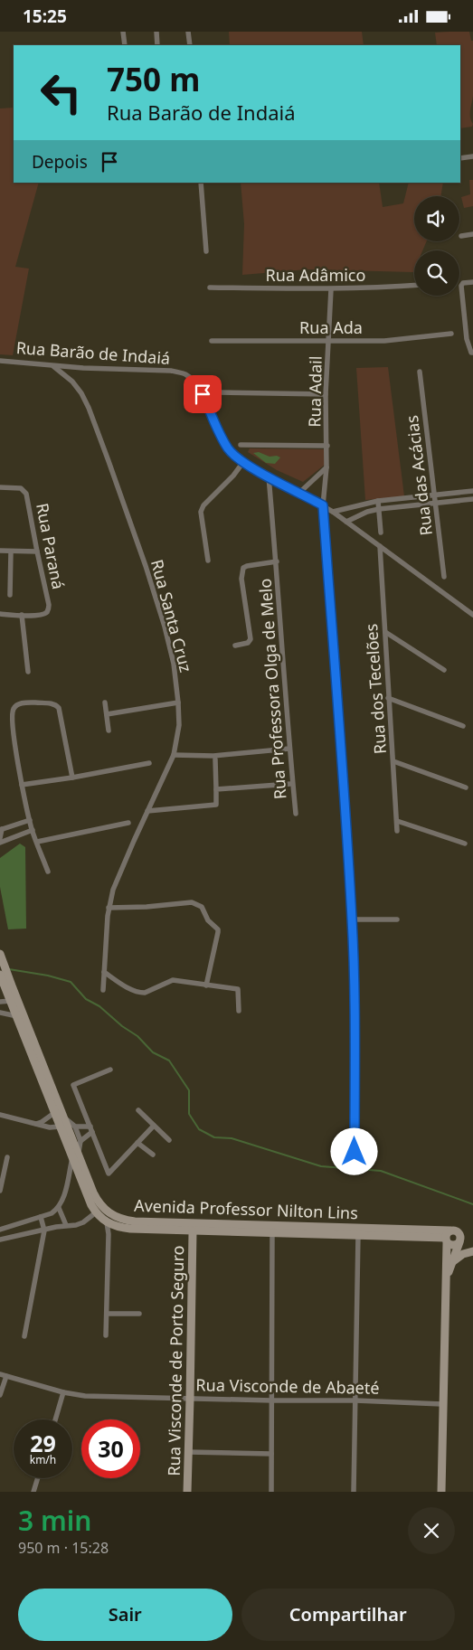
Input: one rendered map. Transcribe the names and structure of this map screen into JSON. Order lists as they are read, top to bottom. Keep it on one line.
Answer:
{"streets":{"main road":["Avenida Professor Nilton Lins","Rua Visconde de Porto Seguro"],"street":["Rua Adâmico","Rua Ada","Rua Barão de Indaiá","Rua Adail","Rua das Acácias","Rua Paraná","Rua Santa Cruz","Rua Professora Olga de Melo","Rua dos Tecelões","Rua Visconde de Abaeté"]},"crossings":[["Rua Adâmico","Rua Adail"],["Rua Ada","Rua Adail"],["Rua Barão de Indaiá","Rua Adail"],["Rua Barão de Indaiá","Rua Santa Cruz"],["Rua Barão de Indaiá","Rua Professora Olga de Melo"],["Rua Barão de Indaiá","Rua dos Tecelões"],["Avenida Professor Nilton Lins","Rua Visconde de Porto Seguro"],["Rua Visconde de Porto Seguro","Rua Visconde de Abaeté"]],"page":{"status":"15:25","turn":["750 m","Rua Barão de Indaiá"],"then":"Depois","speed":"29 km/h","limit":"30","heading":["3 min","950 m · 15:28"],"buttons":["Sair","Compartilhar"]}}
